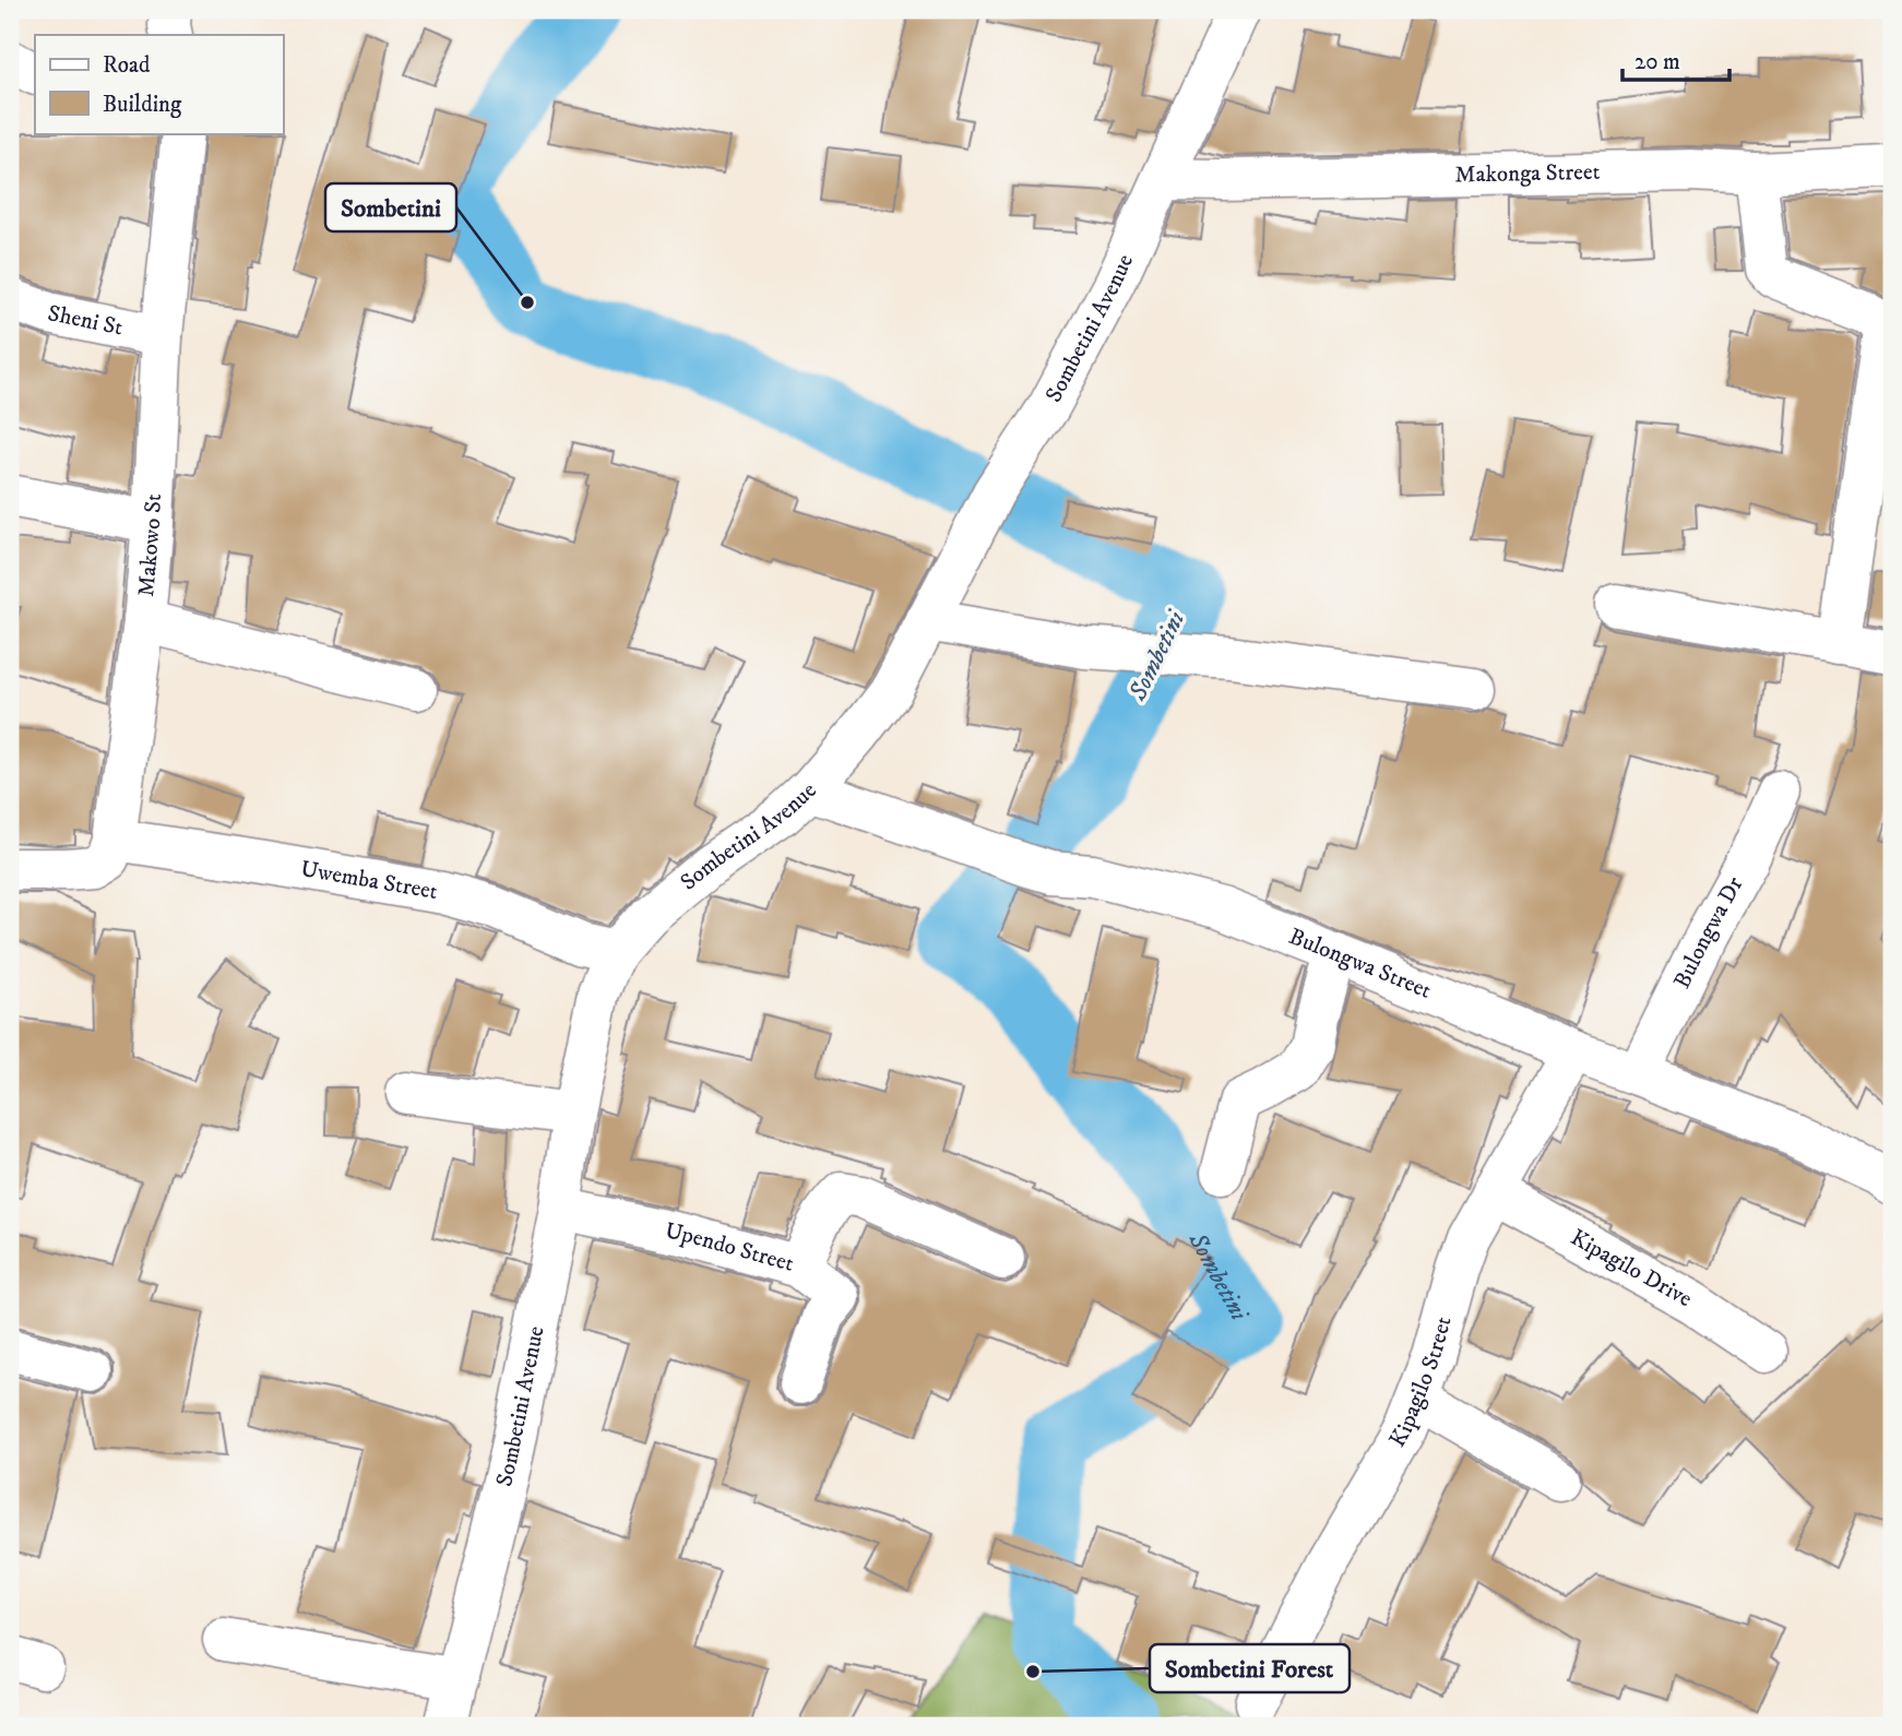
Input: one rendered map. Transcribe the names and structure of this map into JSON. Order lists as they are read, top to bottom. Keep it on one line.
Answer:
{"streets":{"street":["Makonga Street","Sheni St","Sombetini Avenue","Makowo St","Uwemba Street","Bulongwa Dr","Bulongwa Street","Upendo Street","Kipagilo Drive","Kipagilo Street"]},"crossings":[["Makonga Street","Sombetini Avenue"],["Sheni St","Makowo St"],["Sombetini Avenue","Uwemba Street"],["Sombetini Avenue","Bulongwa Street"],["Sombetini Avenue","Upendo Street"],["Makowo St","Uwemba Street"],["Bulongwa Dr","Bulongwa Street"],["Bulongwa Street","Kipagilo Street"],["Kipagilo Drive","Kipagilo Street"]],"water":["Sombetini"],"places":["Sombetini","Sombetini Forest"],"legend":["Road","Building"],"scale_bar":"20 m"}
